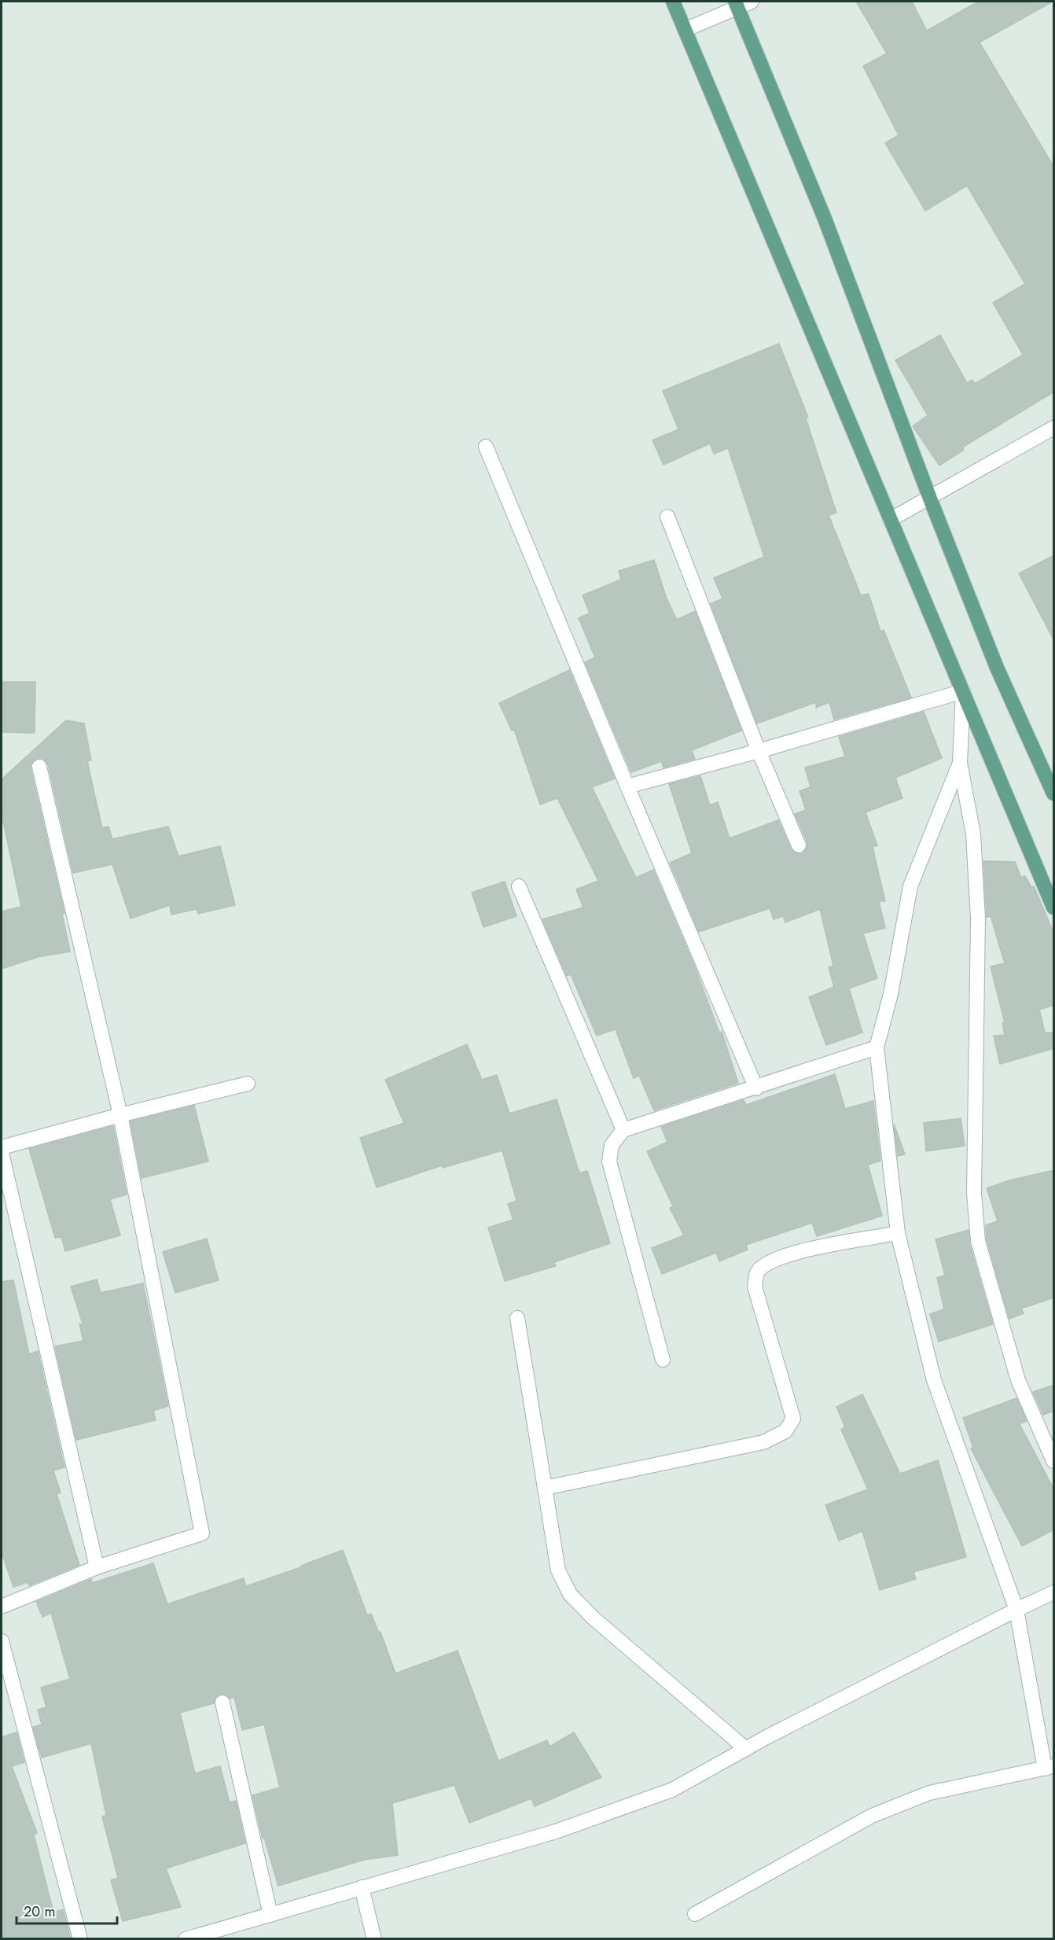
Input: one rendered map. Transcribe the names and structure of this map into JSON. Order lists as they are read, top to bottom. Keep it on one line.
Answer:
{"scale_bar":"20 m"}
